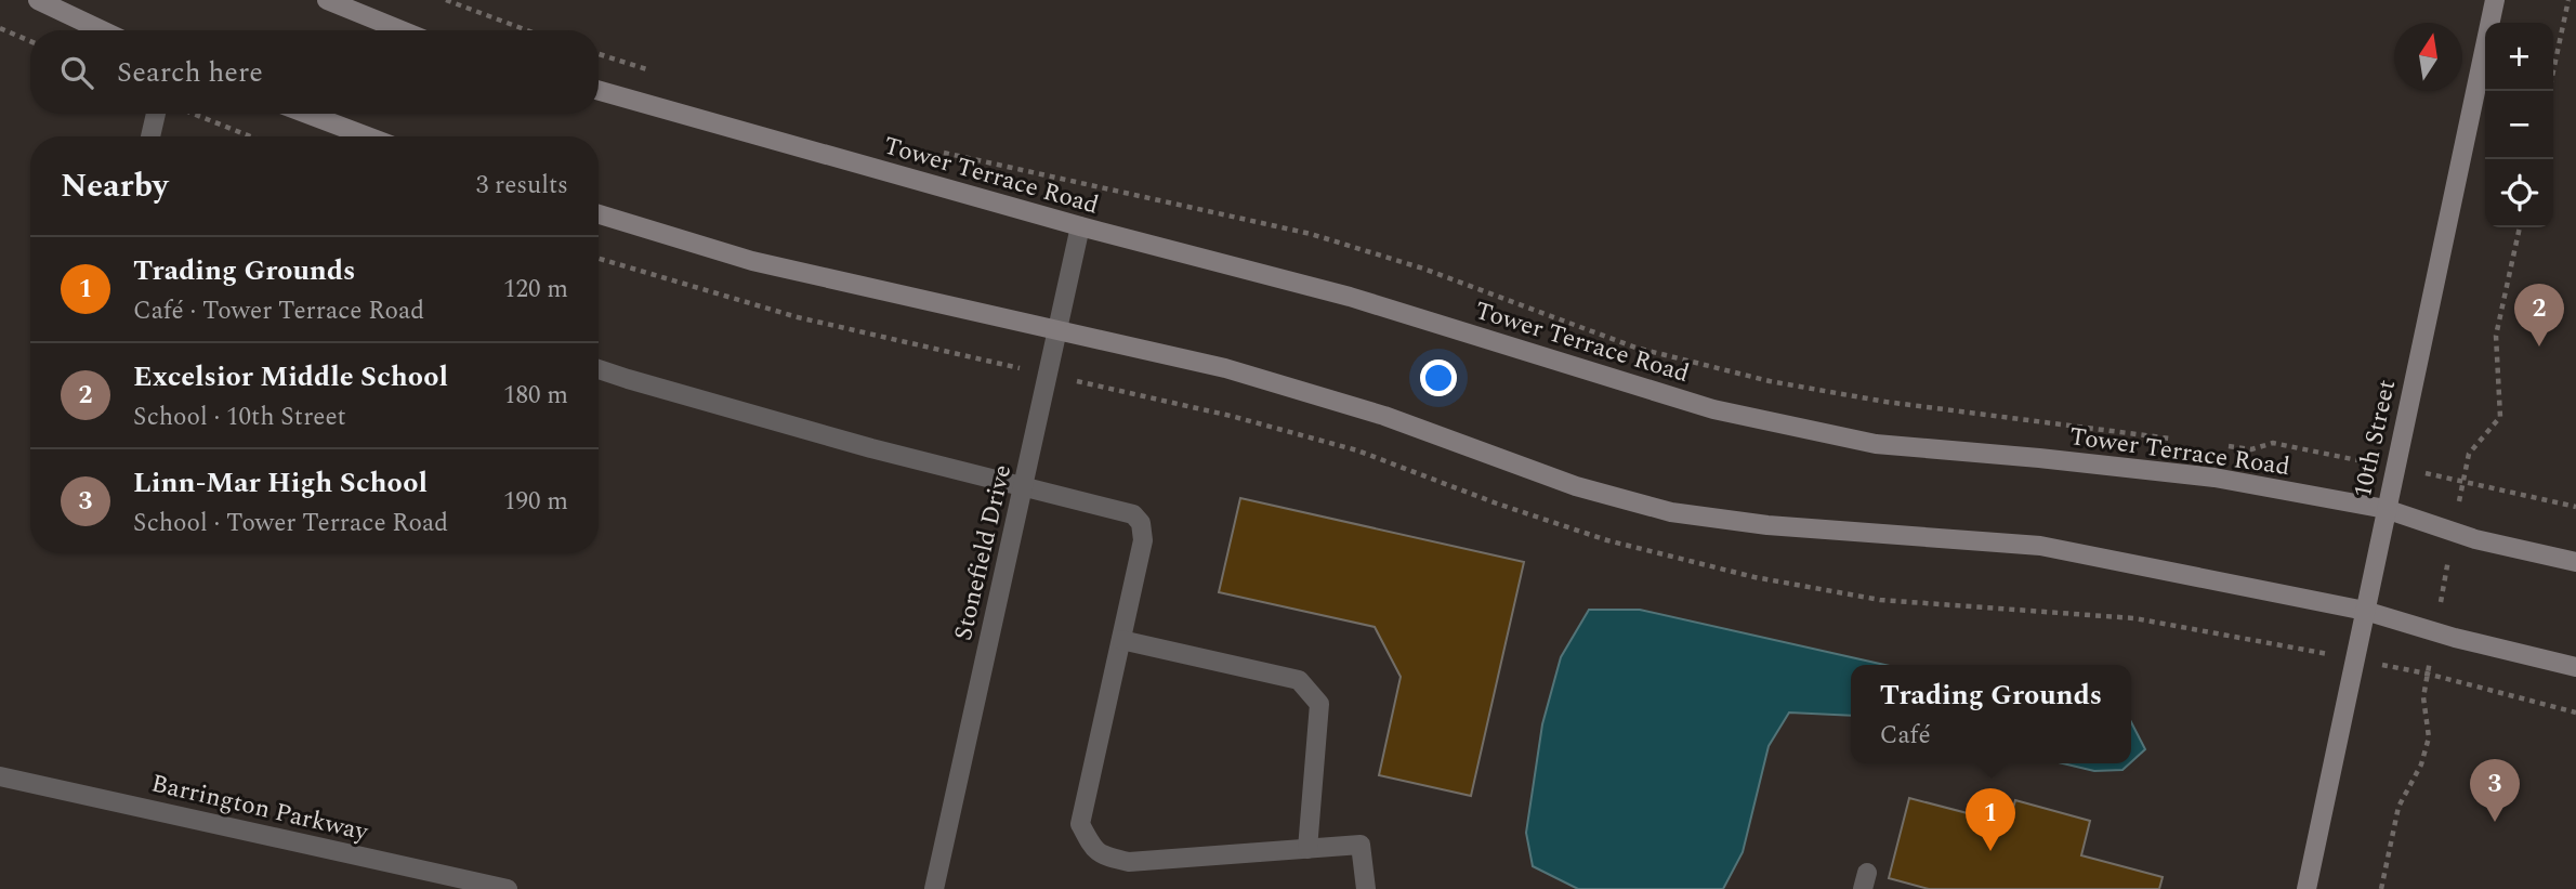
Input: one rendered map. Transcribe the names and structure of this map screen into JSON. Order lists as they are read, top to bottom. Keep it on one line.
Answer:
{"streets":{"street":["Tower Terrace Road","10th Street","Stonefield Drive","Barrington Parkway"]},"crossings":[["Tower Terrace Road","10th Street"],["Tower Terrace Road","Stonefield Drive"]],"north":"top","page":{"map_buttons":["+","−"],"search":"Search here","heading":["Nearby","3 results"],"list":[{"mark":"1","name":"Trading Grounds","note":"Café · Tower Terrace Road","value":"120 m"},{"mark":"2","name":"Excelsior Middle School","note":"School · 10th Street","value":"180 m"},{"mark":"3","name":"Linn-Mar High School","note":"School · Tower Terrace Road","value":"190 m"}],"pins":["2","3","1"],"popup":["Trading Grounds","Café"]}}
